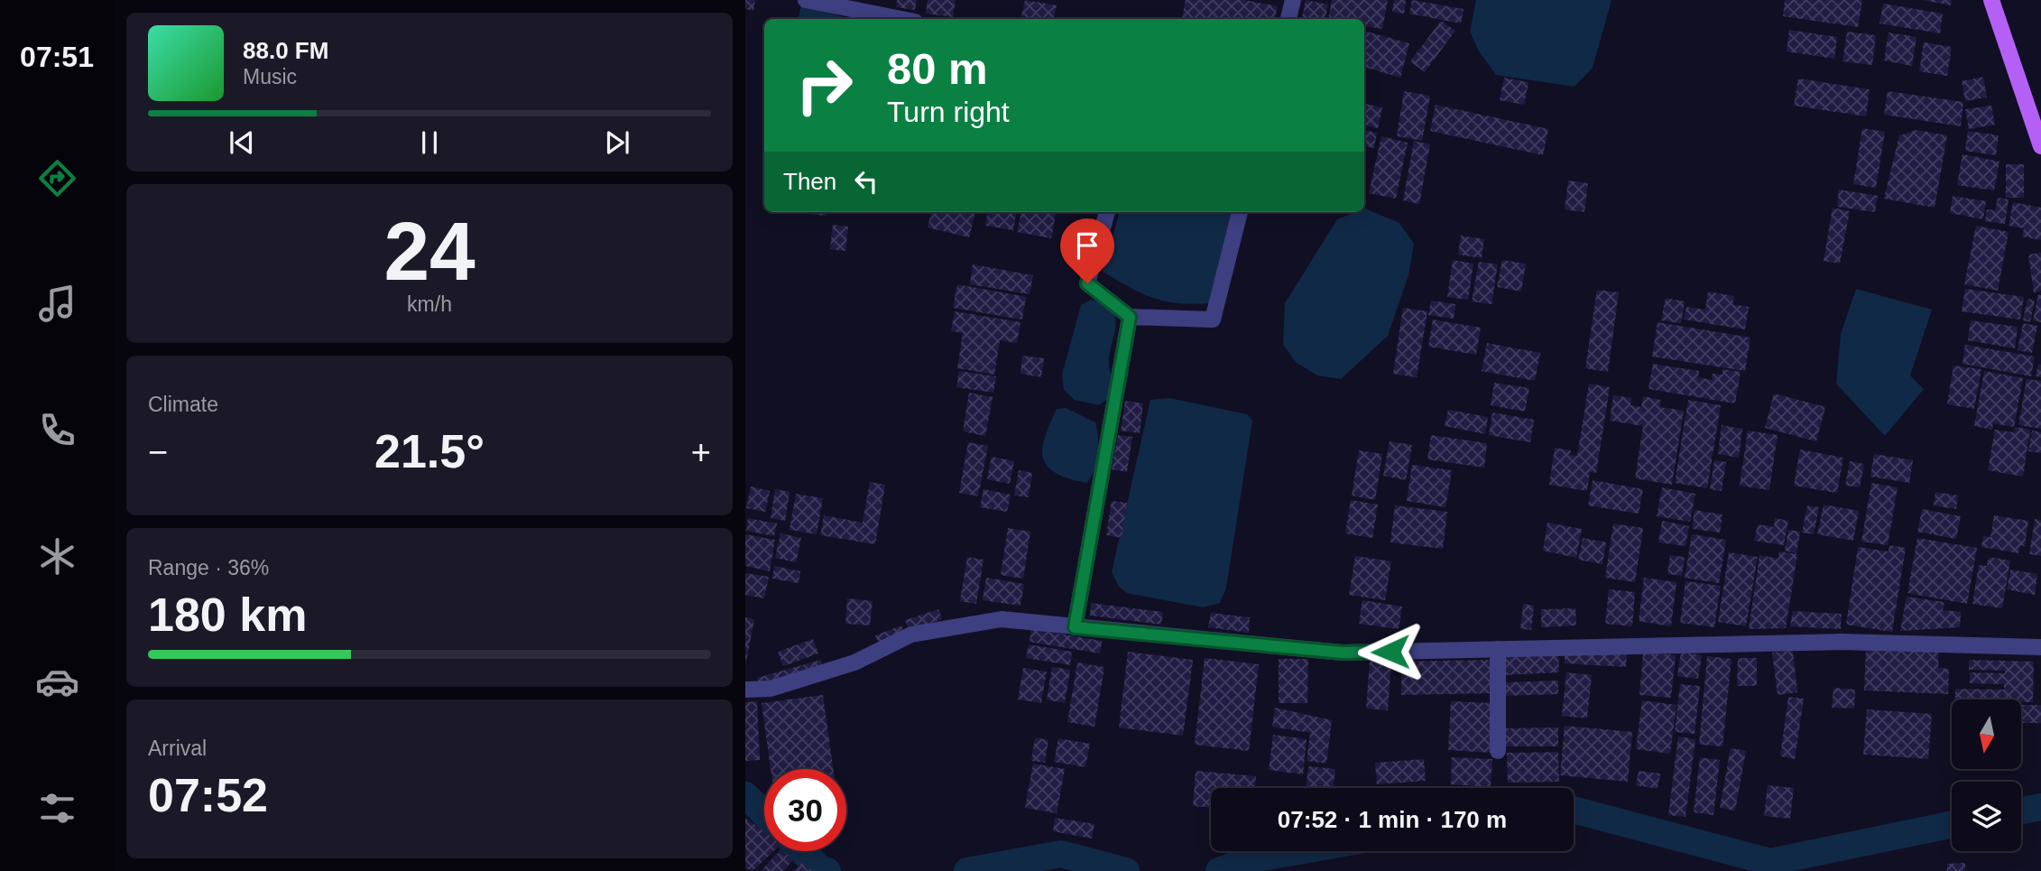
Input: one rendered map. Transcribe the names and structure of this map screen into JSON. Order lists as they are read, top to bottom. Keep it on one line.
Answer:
{"north":"bottom","page":{"tabs":"07:51","turn":["80 m","Turn right"],"song":["88.0 FM","Music"],"then":"Then","tile":[["24","km/h"],"Climate",["Range · 36%","180 km"],["Arrival","07:52"]],"heat":["−","21.5°","+"],"limit":"30","trip":"07:52 · 1 min · 170 m"}}
